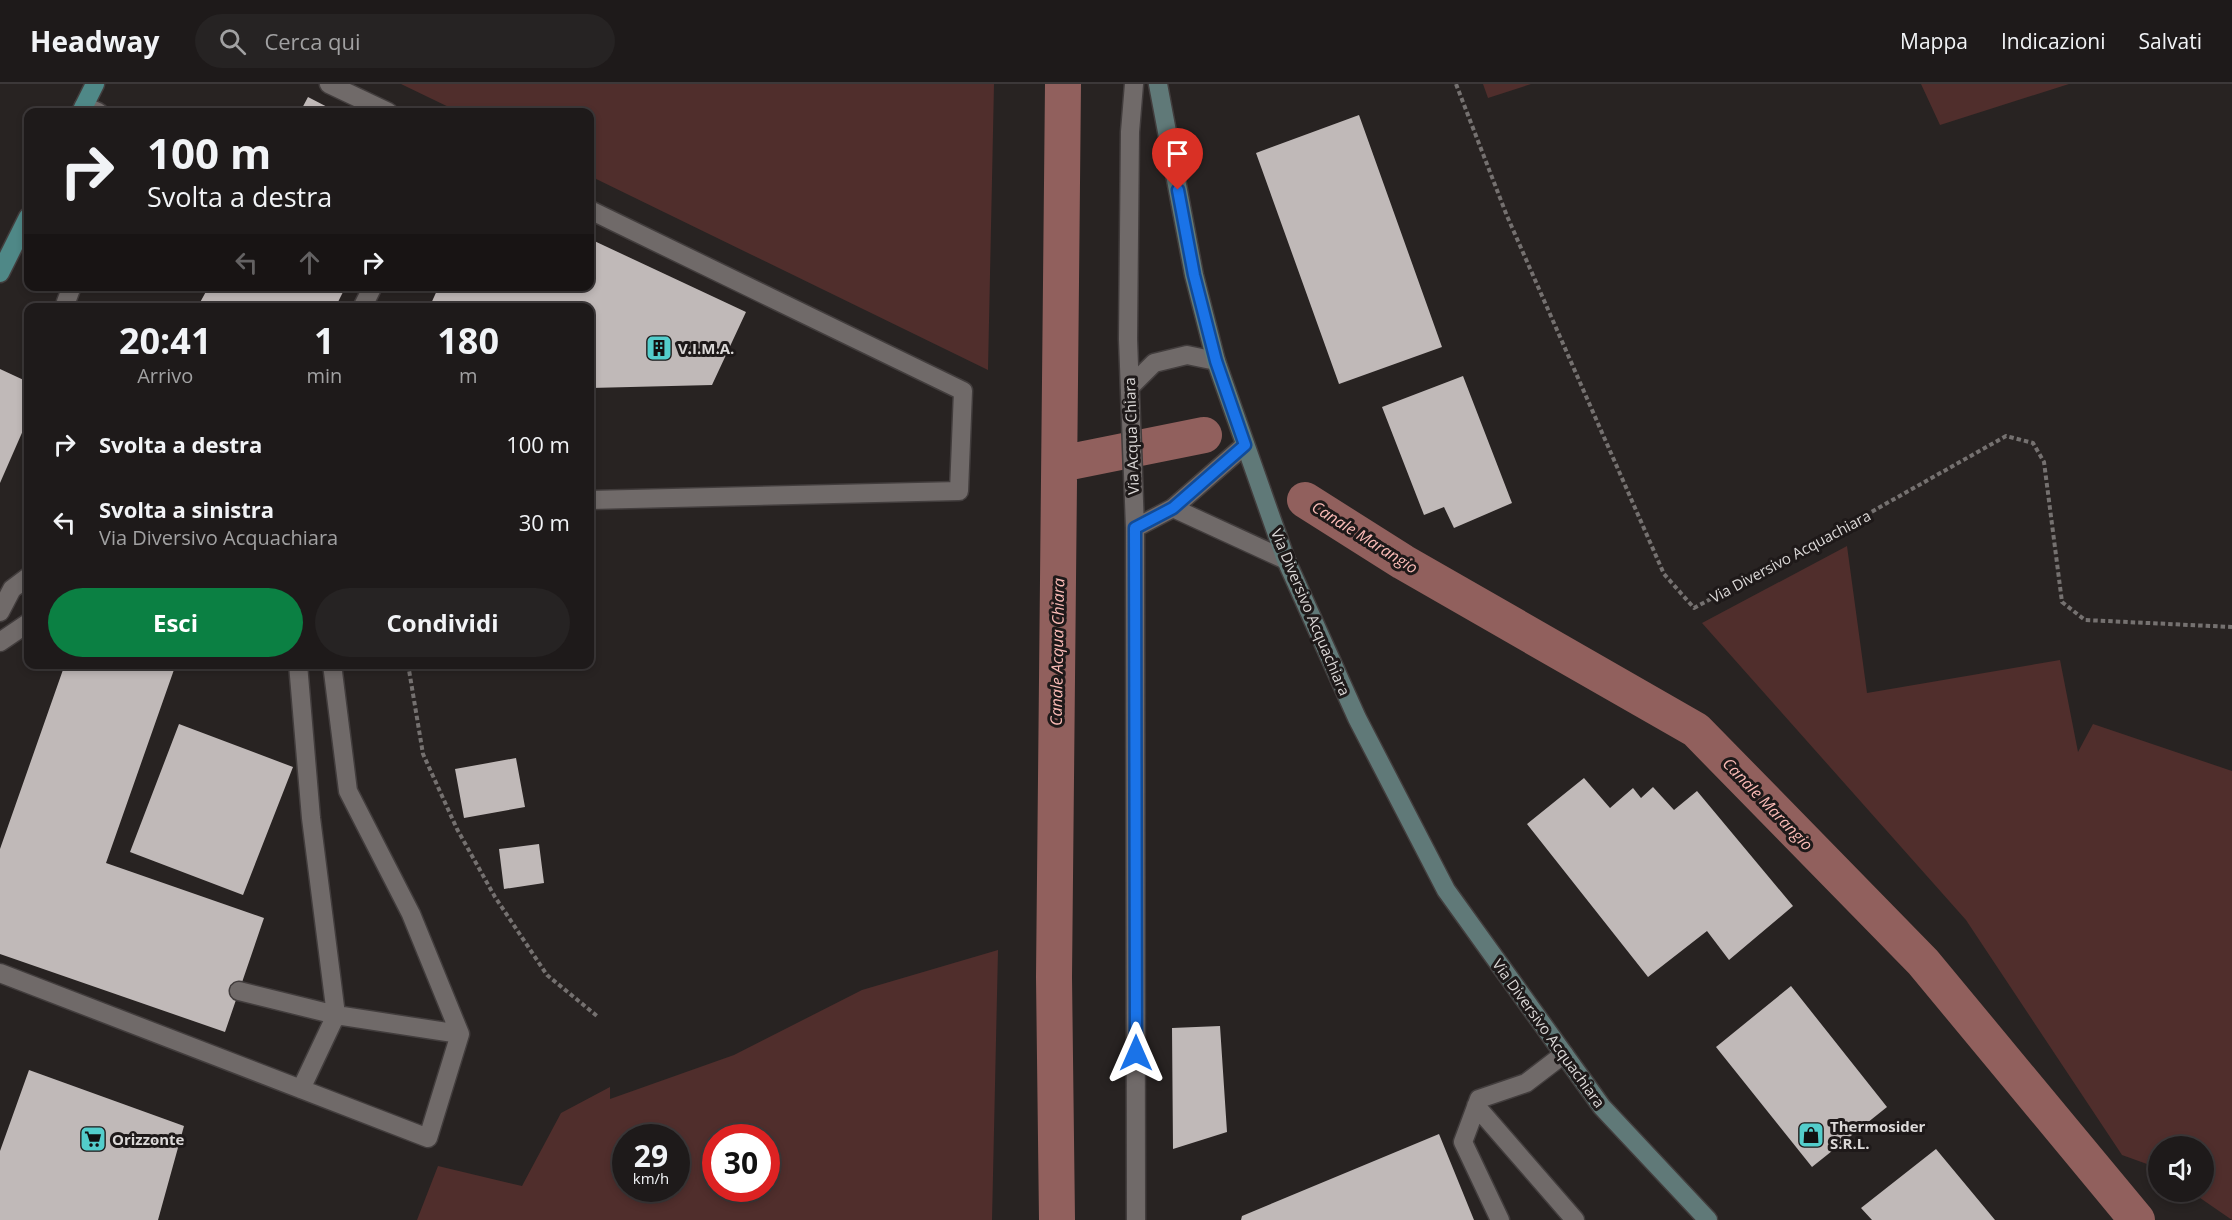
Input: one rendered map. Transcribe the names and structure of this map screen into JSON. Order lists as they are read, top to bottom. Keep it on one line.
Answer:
{"streets":{"main road":["Via Diversivo Acquachiara"],"street":["Via Acqua Chiara"]},"water":["Canale Marangio","Canale Acqua Chiara"],"places":{"building":["V.I.M.A."],"shop":["Thermosider S.R.L."],"supermarket":["Orizzonte"]},"page":{"header":"Headway","search":"Cerca qui","nav":["Mappa","Indicazioni","Salvati"],"turn":["100 m","Svolta a destra"],"eta":["20:41","Arrivo","1","min","180","m"],"list":[{"name":"Svolta a destra","value":"100 m"},{"name":"Svolta a sinistra","note":"Via Diversivo Acquachiara","value":"30 m"}],"buttons":["Esci","Condividi"],"speed":"29 km/h","limit":"30"}}
